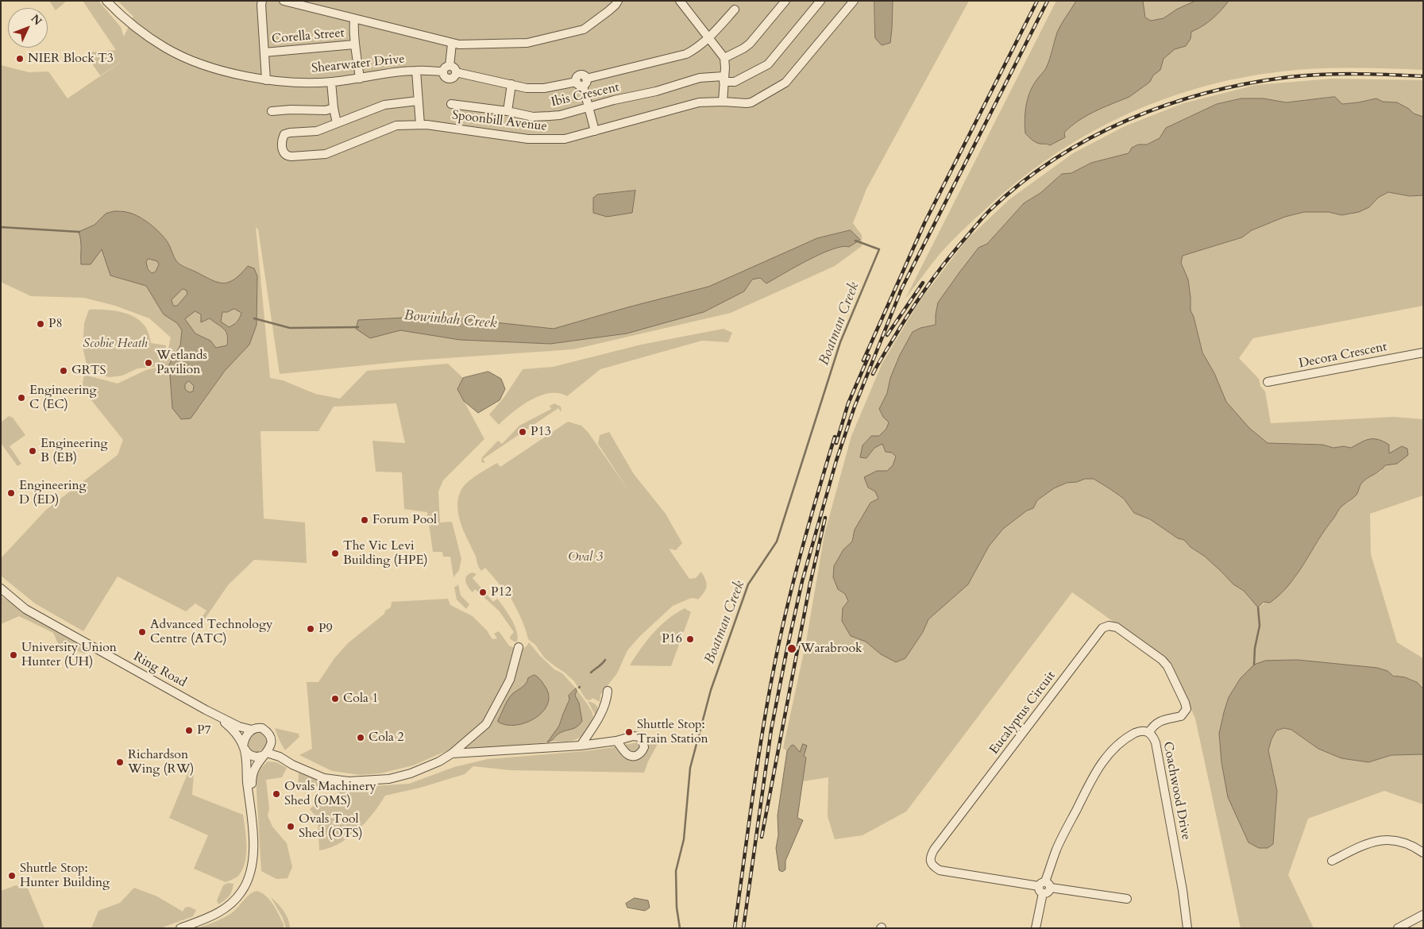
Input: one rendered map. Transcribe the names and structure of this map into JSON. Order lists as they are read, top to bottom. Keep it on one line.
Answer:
{"streets":{"street":["Corella Street","Shearwater Drive","Ibis Crescent","Spoonbill Avenue","Decora Crescent","Ring Road","Eucalyptus Circuit","Coachwood Drive"]},"crossings":[["Eucalyptus Circuit","Coachwood Drive"]],"water":["Bowinbah Creek","Boatman Creek"],"parks":["Scobie Heath","Oval 3"],"places":["NIER Block T3","P8","Wetlands Pavilion","GRTS","Engineering C (EC)","P13","Engineering B (EB)","Engineering D (ED)","Forum Pool","The Vic Levi Building (HPE)","P12","P9","Advanced Technology Centre (ATC)","P16","Warabrook","University Union Hunter (UH)","Cola 1","P7","Shuttle Stop: Train Station","Cola 2","Richardson Wing (RW)","Ovals Machinery Shed (OMS)","Ovals Tool Shed (OTS)","Shuttle Stop: Hunter Building"],"north":"top right"}
